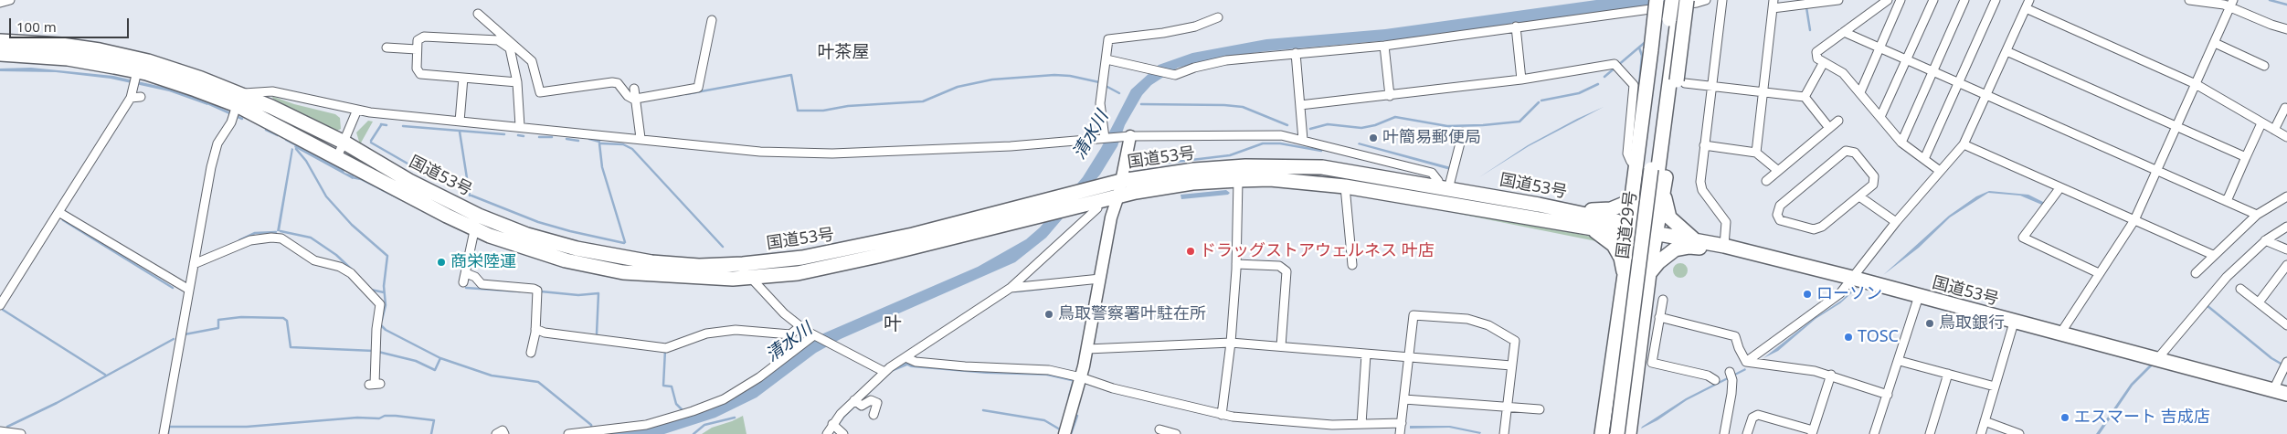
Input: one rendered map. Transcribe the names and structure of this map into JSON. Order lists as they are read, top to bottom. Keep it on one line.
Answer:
{"streets":{"highway":["国道53号","国道29号"]},"districts":["叶茶屋","叶"],"water":["清水川"],"places":["叶簡易郵便局","ドラッグストアウェルネス 叶店","商栄陸運","ローソン","鳥取警察署叶駐在所","鳥取銀行","TOSC","エスマート 吉成店"],"scale_bar":"100 m"}
